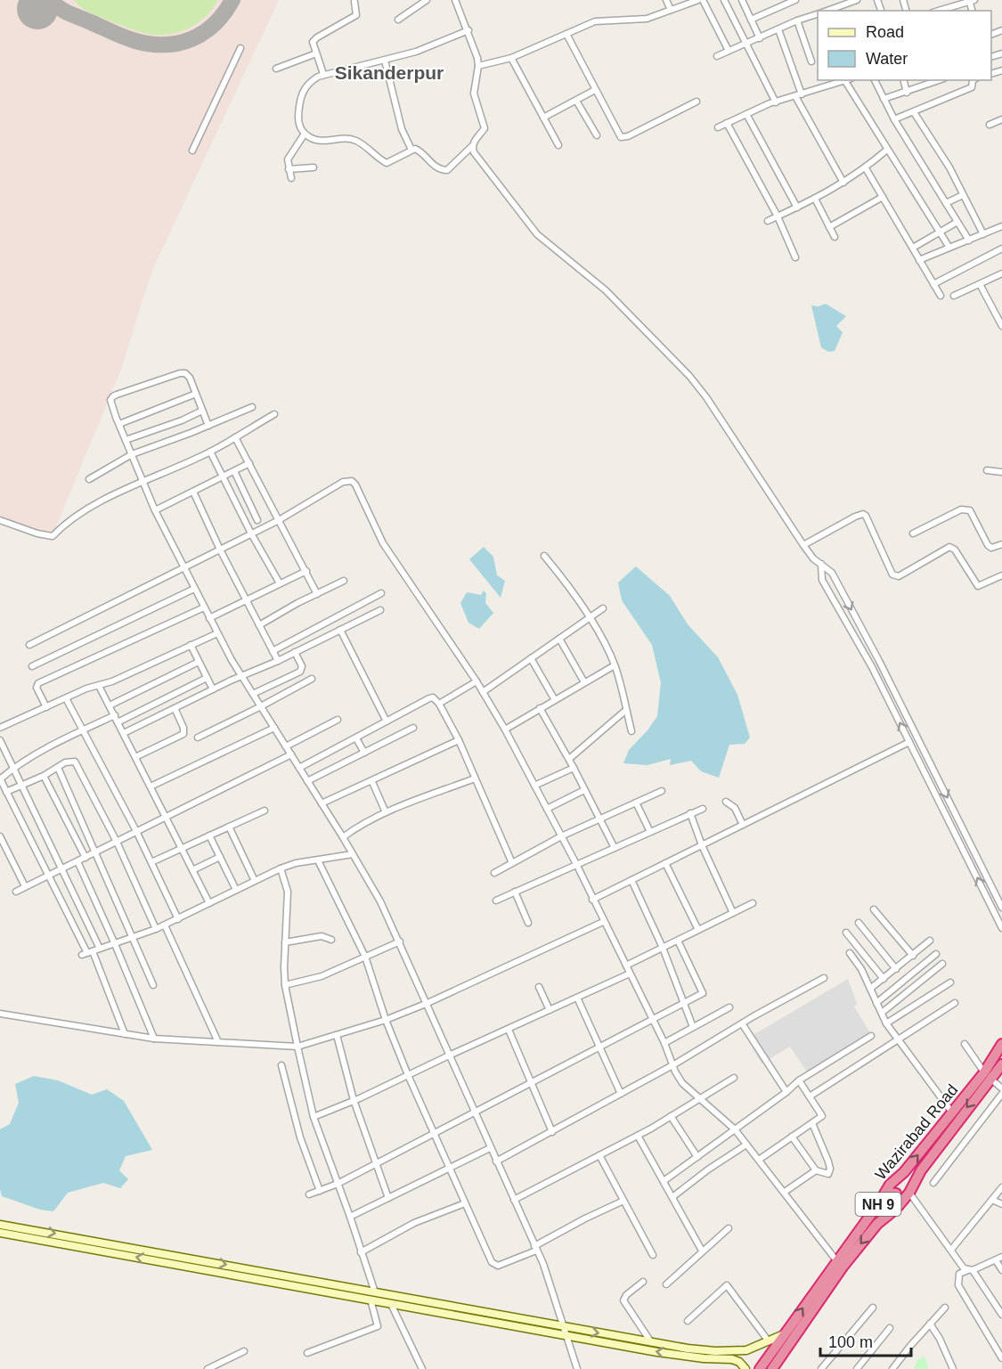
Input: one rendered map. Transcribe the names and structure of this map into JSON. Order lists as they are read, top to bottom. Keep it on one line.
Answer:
{"streets":{"highway":["Wazirabad Road","NH 9"]},"districts":["Sikanderpur"],"legend":["Road","Water"],"scale_bar":"100 m"}
